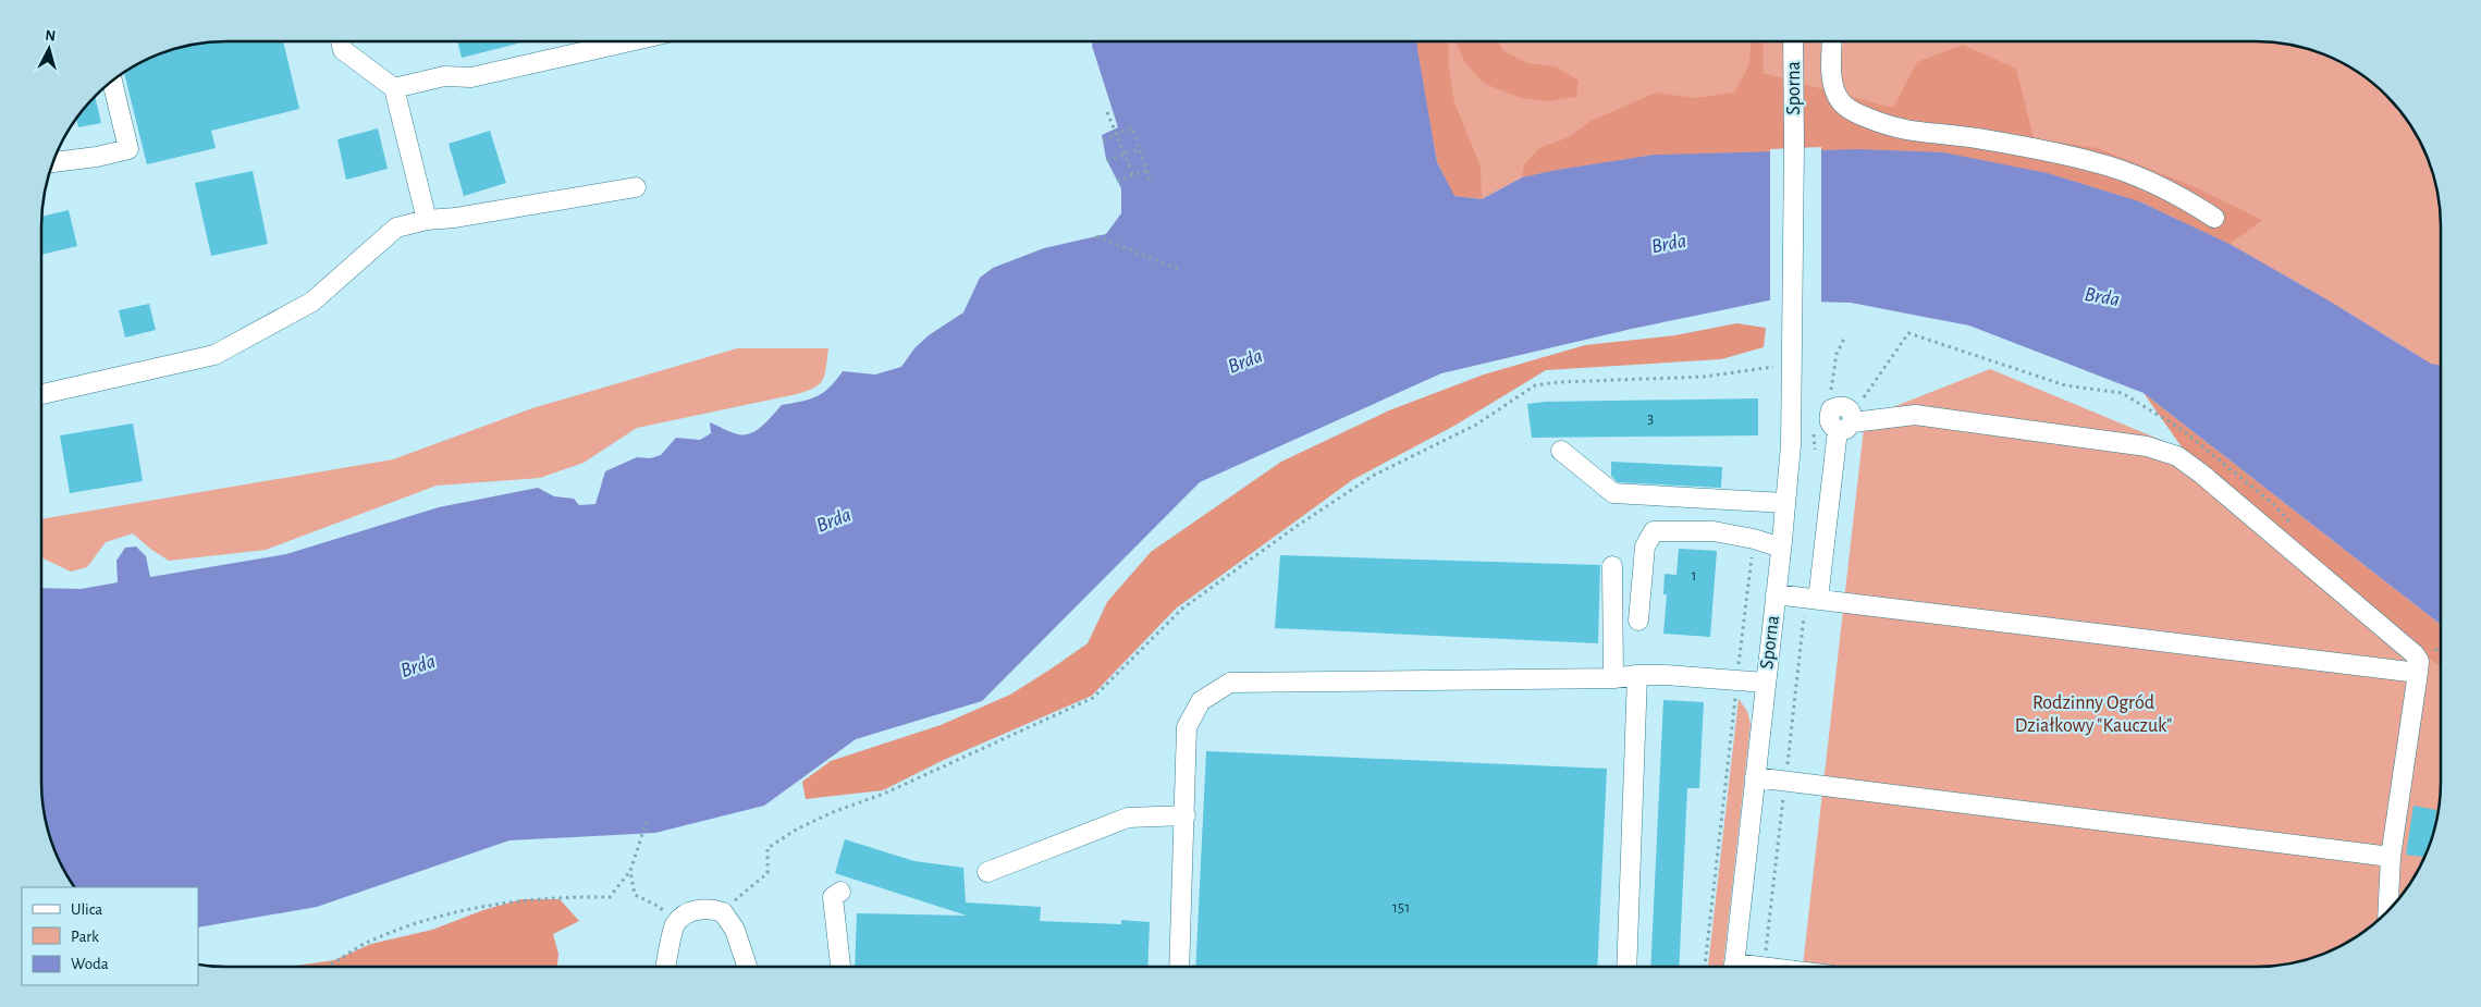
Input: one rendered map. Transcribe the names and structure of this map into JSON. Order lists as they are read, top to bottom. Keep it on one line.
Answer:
{"streets":{"street":["Sporna"]},"water":["Brda"],"parks":["Rodzinny Ogród Działkowy \"Kauczuk\""],"house_numbers":["3","1","151"],"legend":["Ulica","Park","Woda"],"north":"top"}
